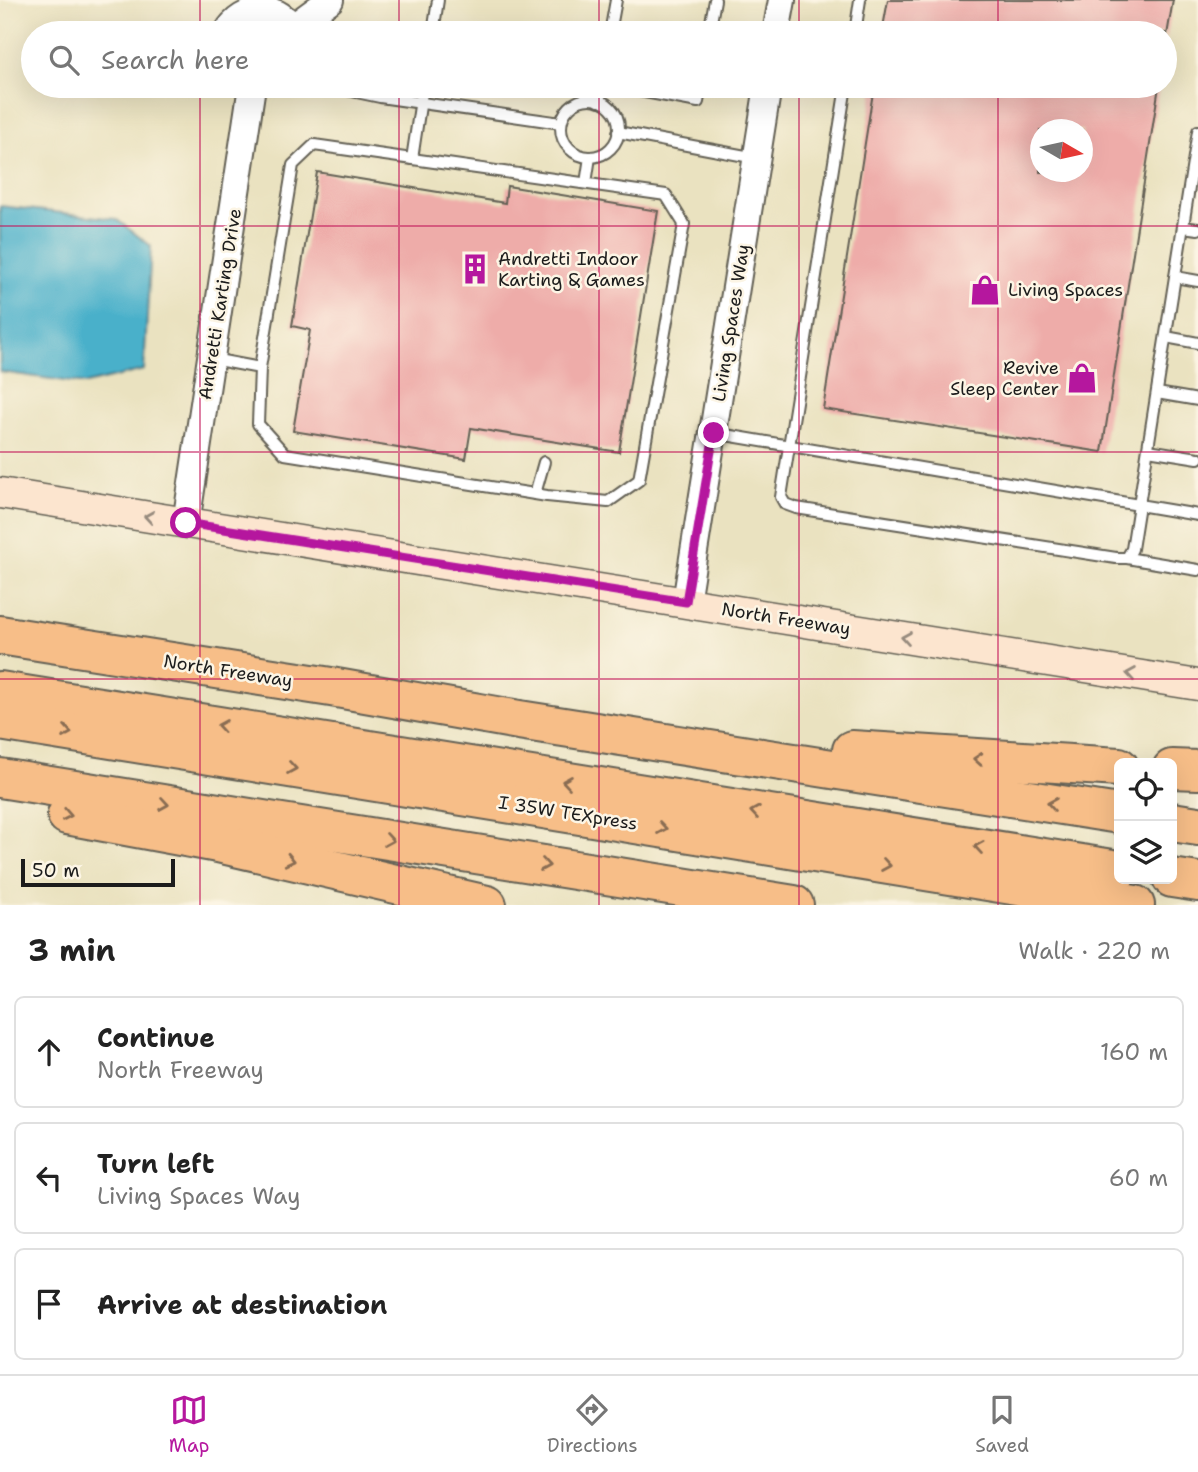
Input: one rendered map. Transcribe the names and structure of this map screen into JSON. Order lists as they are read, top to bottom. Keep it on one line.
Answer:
{"streets":{"highway":["North Freeway","I 35W TEXpress"],"street":["Andretti Karting Drive","Living Spaces Way"]},"crossings":[["Andretti Karting Drive","North Freeway"],["Living Spaces Way","North Freeway"]],"one_way":["North Freeway"],"places":{"building":["Andretti Indoor Karting & Games"],"shop":["Living Spaces","Revive Sleep Center"]},"scale_bar":"50 m","north":"right","page":{"search":"Search here","scale":"50 m","heading":["3 min","Walk · 220 m"],"list":[["Continue","North Freeway","160 m"],["Turn left","Living Spaces Way","60 m"],"Arrive at destination"],"nav":["Map","Directions","Saved"]}}
